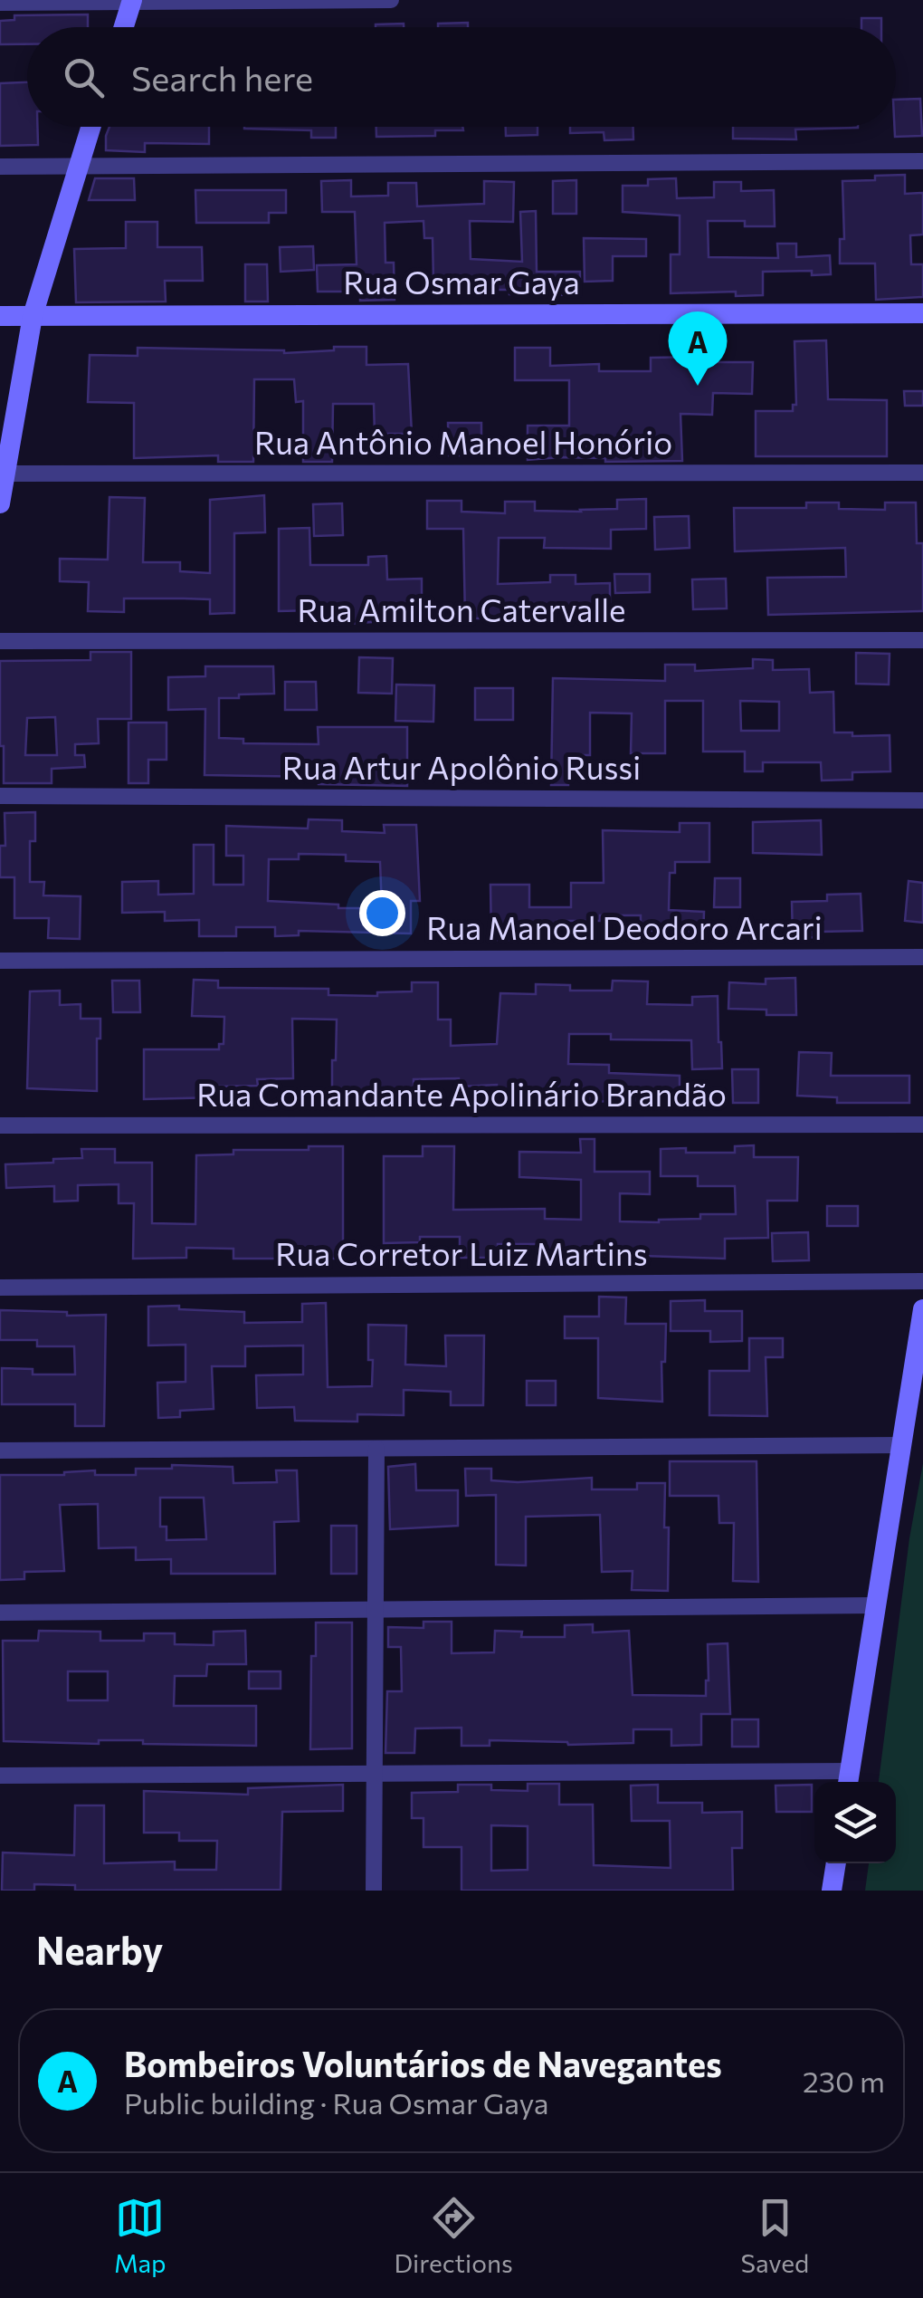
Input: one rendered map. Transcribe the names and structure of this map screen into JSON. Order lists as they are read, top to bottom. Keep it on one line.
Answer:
{"streets":{"main road":["Rua Osmar Gaya"],"street":["Rua Antônio Manoel Honório","Rua Amilton Catervalle","Rua Artur Apolônio Russi","Rua Manoel Deodoro Arcari","Rua Comandante Apolinário Brandão","Rua Corretor Luiz Martins"]},"page":{"search":"Search here","pins":"A","heading":"Nearby","list":[{"mark":"A","name":"Bombeiros Voluntários de Navegantes","note":"Public building · Rua Osmar Gaya","value":"230 m"}],"nav":["Map","Directions","Saved"]}}
